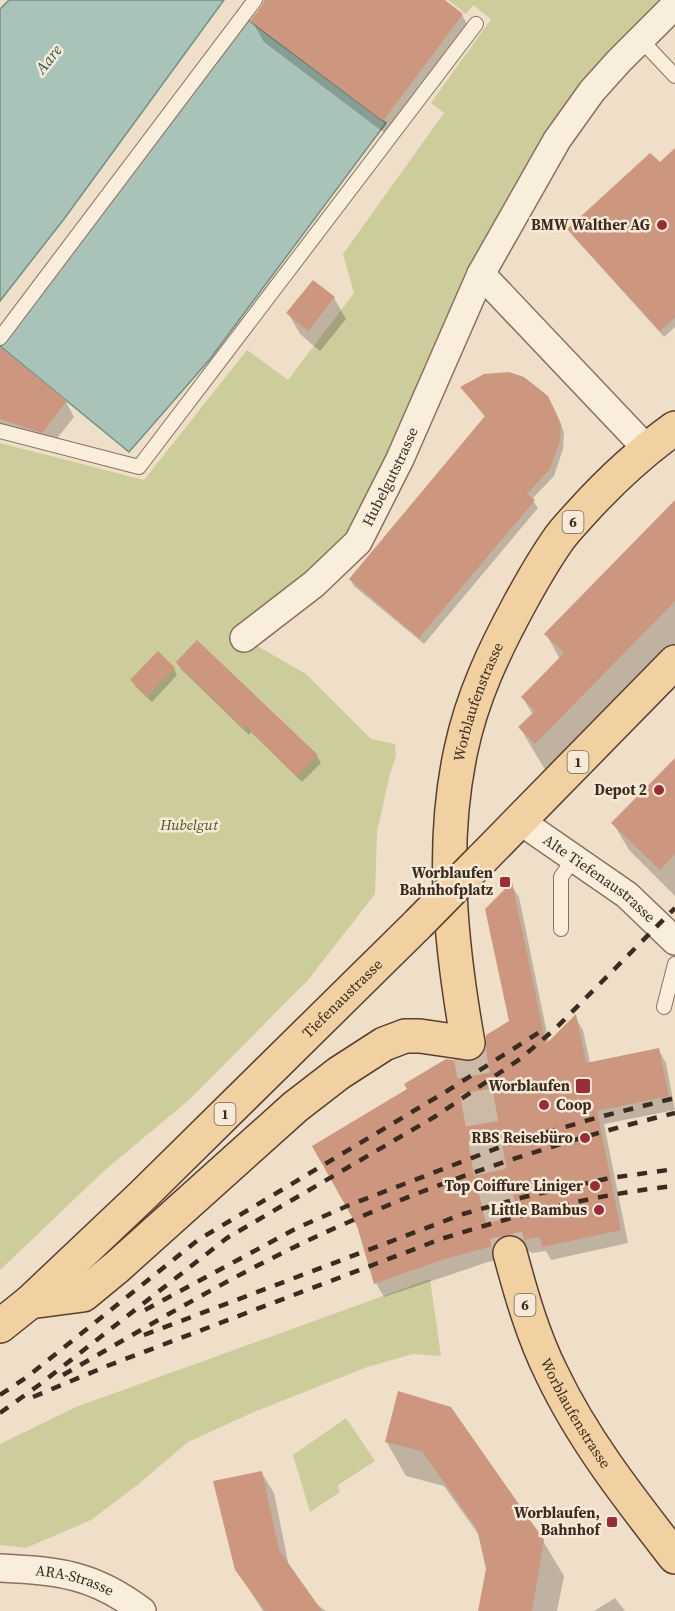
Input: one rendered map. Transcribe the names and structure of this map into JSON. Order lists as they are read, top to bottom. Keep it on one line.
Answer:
{"streets":{"main road":["6","Worblaufenstrasse","1","Tiefenaustrasse"],"street":["Hubelgutstrasse","Alte Tiefenaustrasse","ARA-Strasse"]},"crossings":[["Worblaufenstrasse","Tiefenaustrasse"],["Alte Tiefenaustrasse","Tiefenaustrasse"]],"water":["Aare"],"parks":["Hubelgut"],"places":{"other":["BMW Walther AG","Depot 2","Coop","RBS Reisebüro","Top Coiffure Liniger","Little Bambus"],"transit":["Worblaufen Bahnhofplatz","Worblaufen","Worblaufen, Bahnhof"]}}
